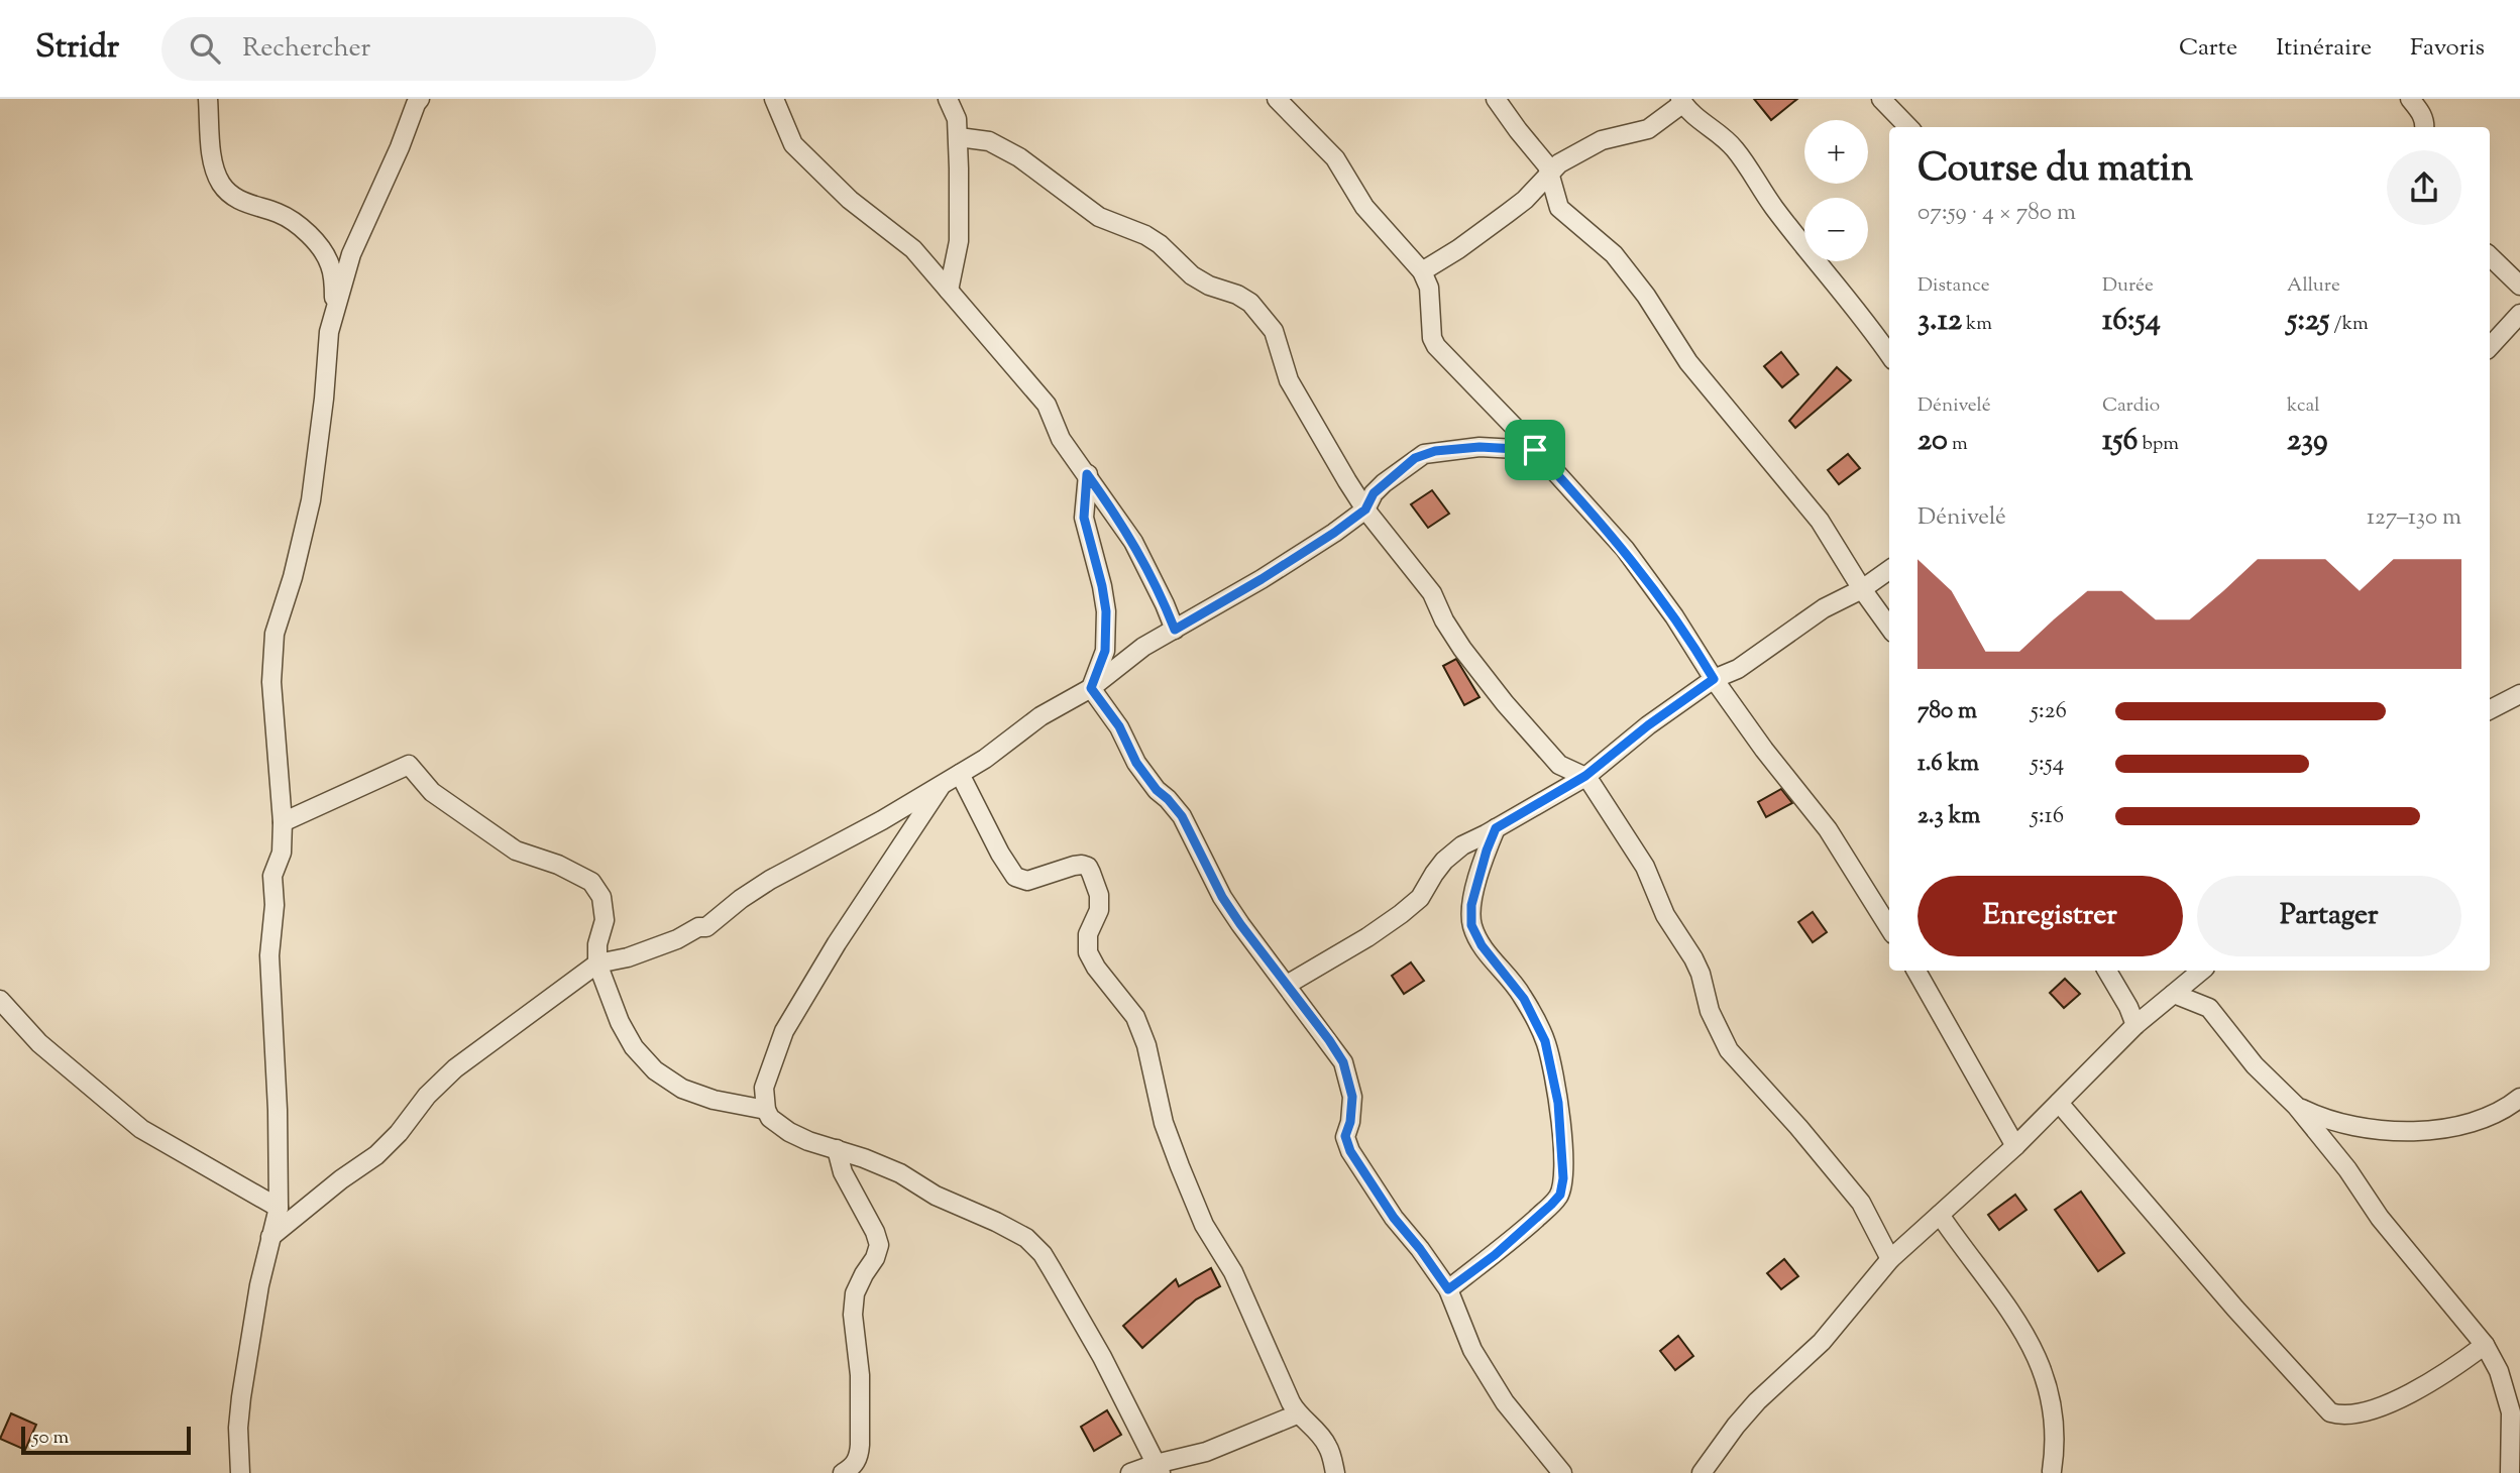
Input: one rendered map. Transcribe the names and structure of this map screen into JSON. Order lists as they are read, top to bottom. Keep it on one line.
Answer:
{"scale_bar":"50 m","page":{"header":"Stridr","search":"Rechercher","nav":["Carte","Itinéraire","Favoris"],"map_buttons":["+","−"],"heading":["Course du matin","07:59 · 4 × 780 m"],"stats":[["Distance","3.12 km"],["Durée","16:54"],["Allure","5:25 /km"],["Dénivelé","20 m"],["Cardio","156 bpm"],["kcal","239"]],"chart":["Dénivelé","127–130 m"],"list":[{"name":"780 m","note":"5:26"},{"name":"1.6 km","note":"5:54"},{"name":"2.3 km","note":"5:16"}],"buttons":["Enregistrer","Partager"],"scale":"50 m"}}
